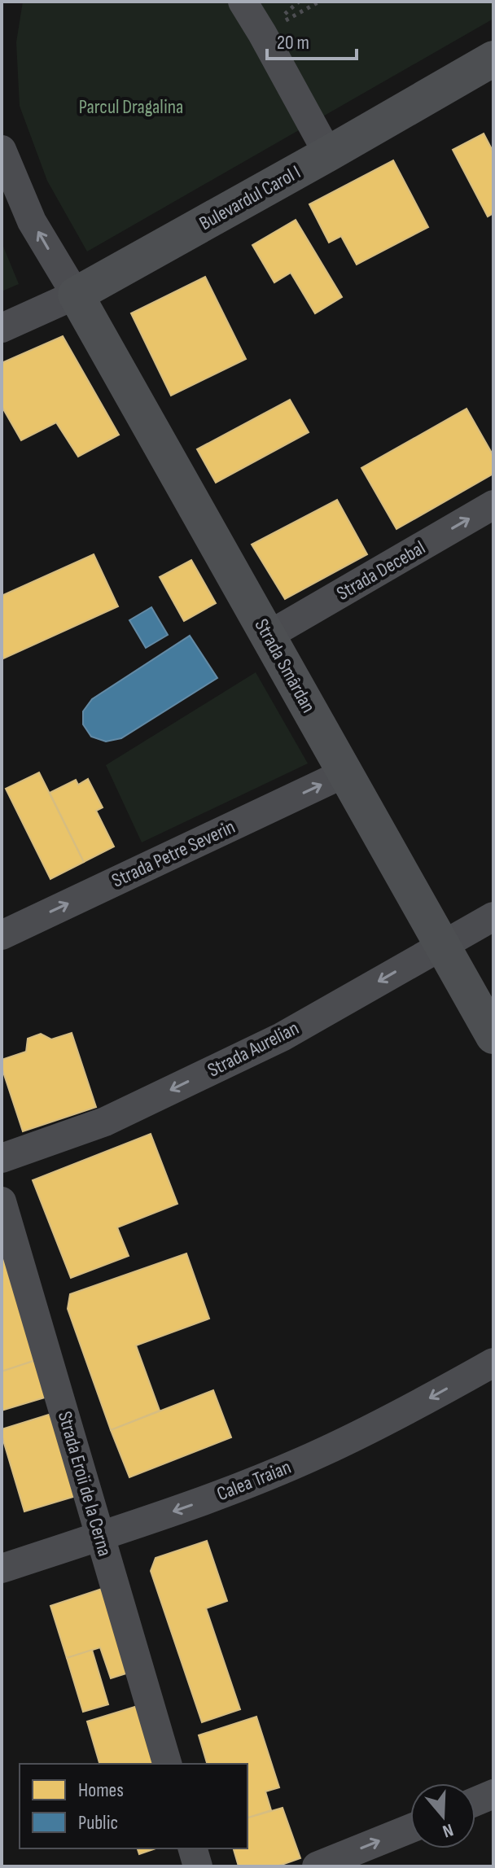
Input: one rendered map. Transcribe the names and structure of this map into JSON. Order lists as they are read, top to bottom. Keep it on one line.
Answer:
{"streets":{"main road":["Bulevardul Carol I","Strada Smârdan"],"street":["Strada Decebal","Strada Petre Severin","Strada Aurelian","Calea Traian","Strada Eroii de la Cerna"]},"crossings":[["Bulevardul Carol I","Strada Smârdan"],["Strada Decebal","Strada Smârdan"],["Strada Smârdan","Strada Petre Severin"],["Strada Smârdan","Strada Aurelian"],["Calea Traian","Strada Eroii de la Cerna"]],"one_way":["Strada Decebal","Strada Petre Severin","Strada Aurelian","Calea Traian"],"parks":["Parcul Dragalina"],"legend":["Homes","Public"],"scale_bar":"20 m","north":"bottom"}
